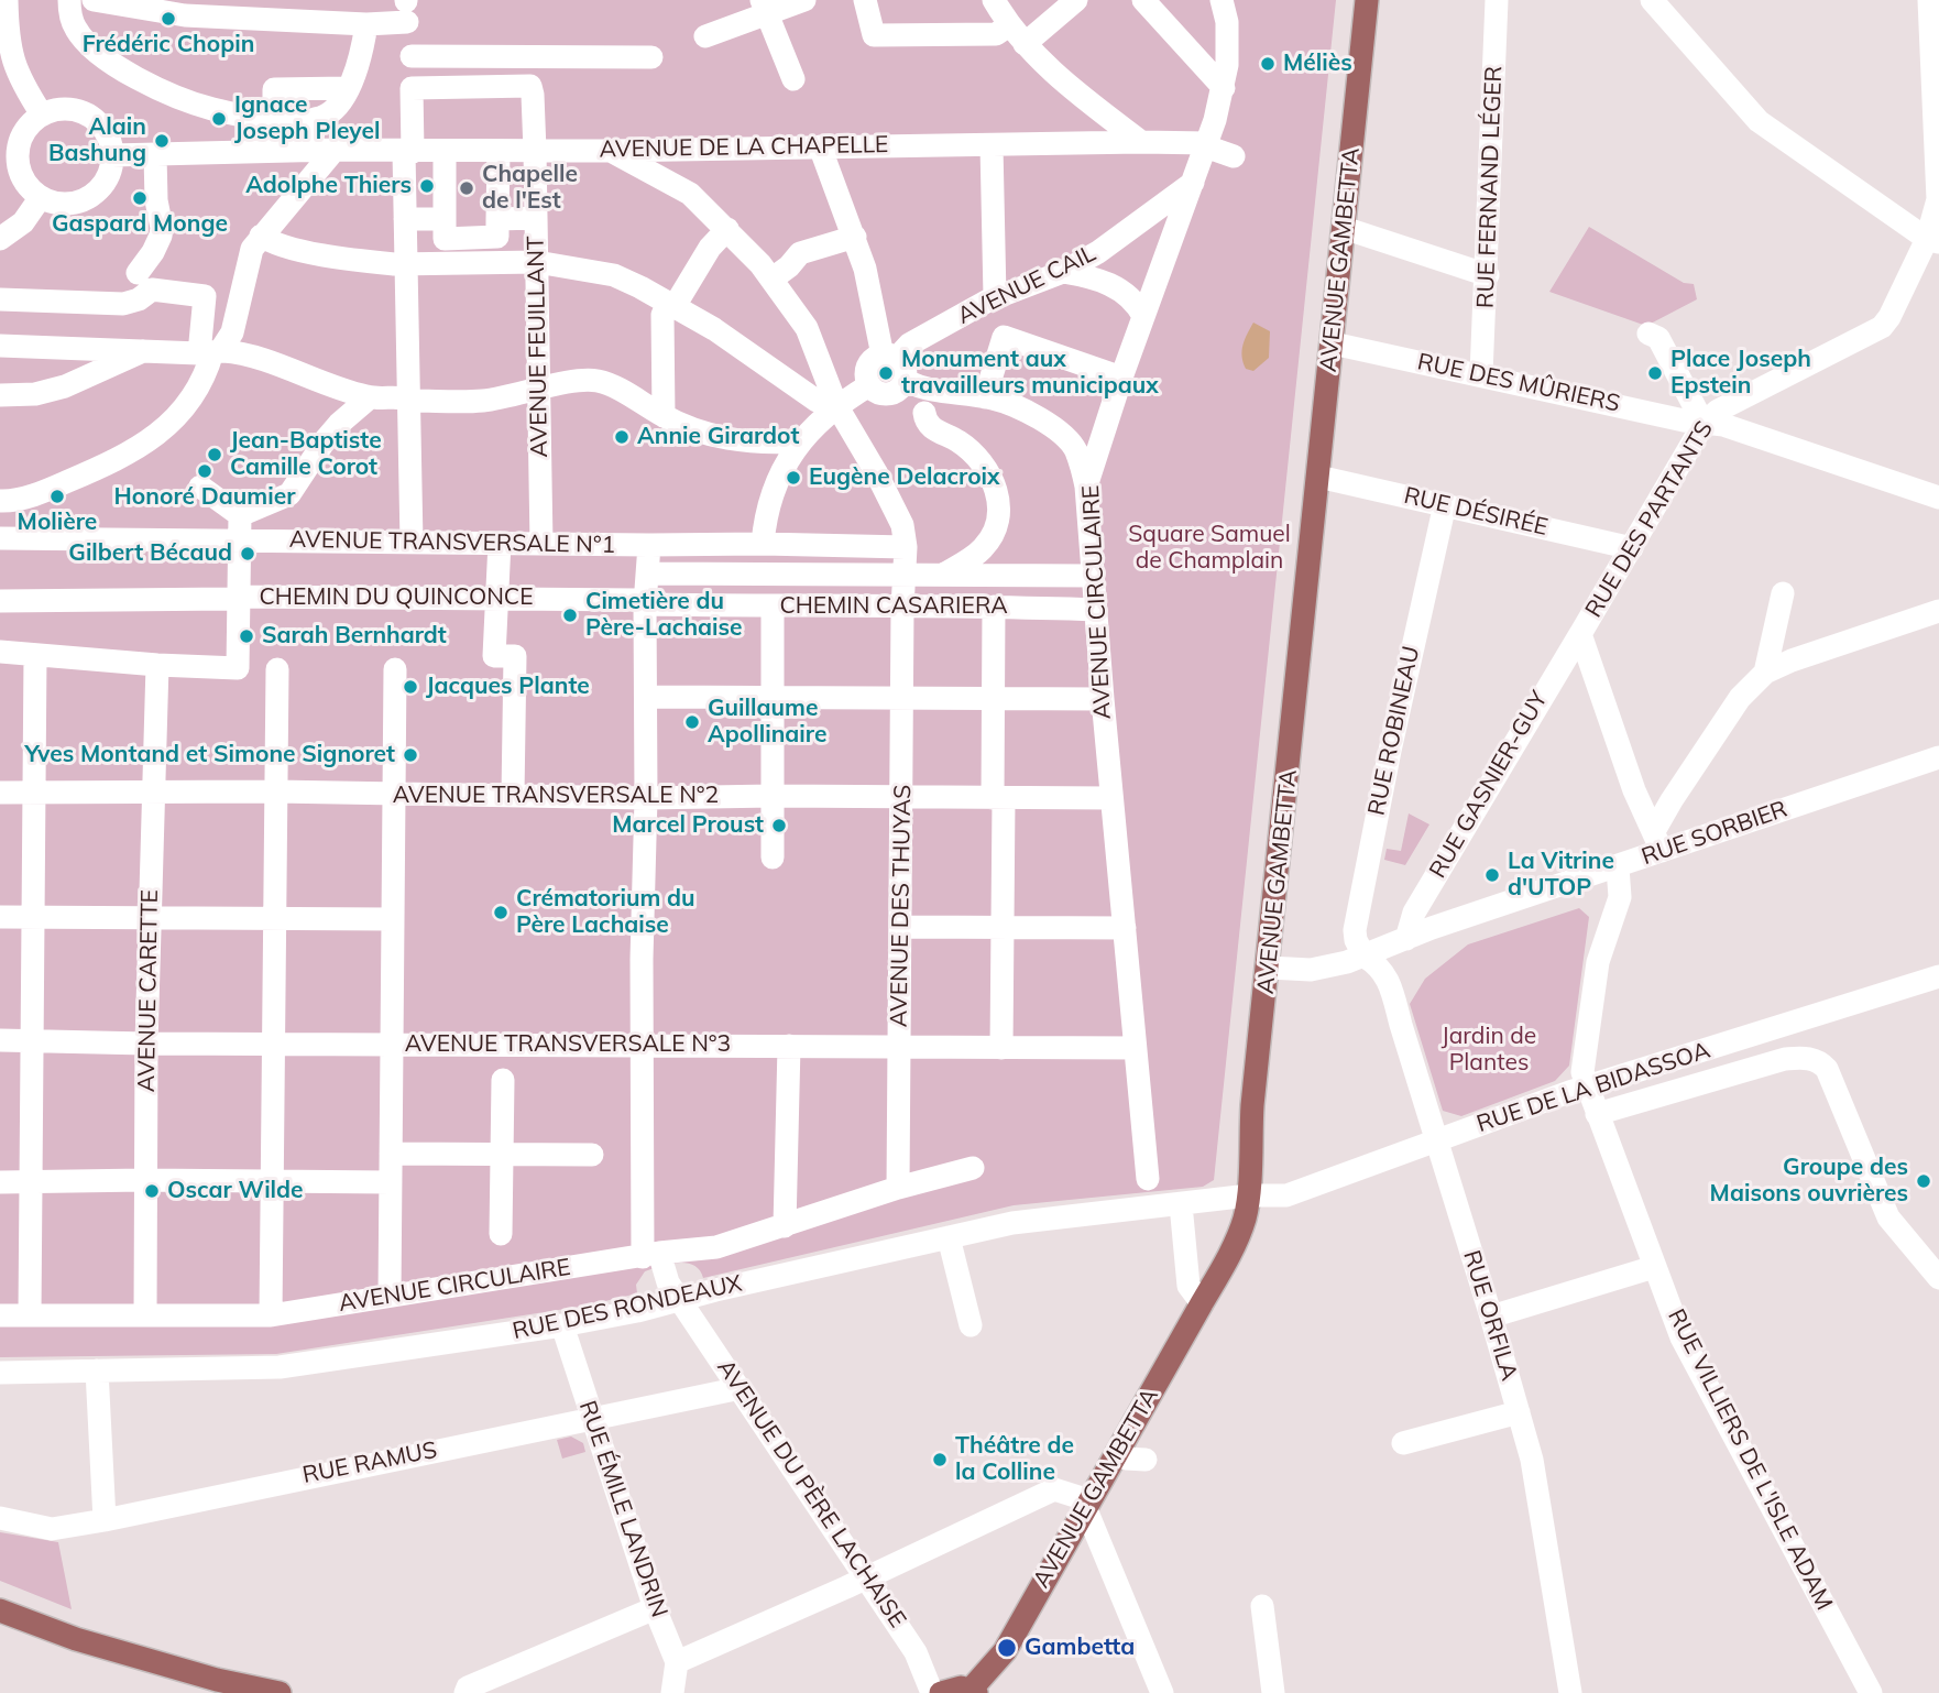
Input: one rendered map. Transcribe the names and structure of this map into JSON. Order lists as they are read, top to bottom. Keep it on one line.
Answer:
{"streets":{"main road":["AVENUE GAMBETTA"],"street":["AVENUE DE LA CHAPELLE","RUE FERNAND LÉGER","AVENUE CAIL","AVENUE FEUILLANT","RUE DES MÛRIERS","RUE DÉSIRÉE","RUE DES PARTANTS","AVENUE TRANSVERSALE N°1","CHEMIN DU QUINCONCE","AVENUE CIRCULAIRE","CHEMIN CASARIERA","RUE ROBINEAU","RUE GASNIER-GUY","AVENUE TRANSVERSALE N°2","RUE SORBIER","AVENUE DES THUYAS","AVENUE CARETTE","AVENUE TRANSVERSALE N°3","RUE DE LA BIDASSOA","RUE DES RONDEAUX","RUE ORFILA","RUE VILLIERS DE L'ISLE ADAM","RUE RAMUS","AVENUE DU PÈRE LACHAISE","RUE ÉMILE LANDRIN"]},"crossings":[["AVENUE DE LA CHAPELLE","AVENUE FEUILLANT"],["AVENUE DE LA CHAPELLE","AVENUE CIRCULAIRE"],["AVENUE DE LA CHAPELLE","AVENUE DES THUYAS"],["RUE FERNAND LÉGER","RUE DES MÛRIERS"],["AVENUE GAMBETTA","RUE DES MÛRIERS"],["AVENUE GAMBETTA","RUE DÉSIRÉE"],["AVENUE GAMBETTA","RUE SORBIER"],["AVENUE GAMBETTA","RUE DE LA BIDASSOA"],["AVENUE GAMBETTA","RUE DES RONDEAUX"],["AVENUE CAIL","AVENUE CIRCULAIRE"],["AVENUE FEUILLANT","AVENUE TRANSVERSALE N°1"],["RUE DES MÛRIERS","RUE DES PARTANTS"],["RUE DÉSIRÉE","RUE DES PARTANTS"],["RUE DÉSIRÉE","RUE ROBINEAU"],["RUE DES PARTANTS","RUE GASNIER-GUY"],["RUE DES PARTANTS","RUE SORBIER"],["AVENUE TRANSVERSALE N°1","AVENUE DES THUYAS"],["AVENUE TRANSVERSALE N°1","AVENUE DU PÈRE LACHAISE"],["CHEMIN DU QUINCONCE","CHEMIN CASARIERA"],["CHEMIN DU QUINCONCE","AVENUE DU PÈRE LACHAISE"],["AVENUE CIRCULAIRE","CHEMIN CASARIERA"],["AVENUE CIRCULAIRE","AVENUE TRANSVERSALE N°2"],["AVENUE CIRCULAIRE","AVENUE DES THUYAS"],["AVENUE CIRCULAIRE","AVENUE CARETTE"],["AVENUE CIRCULAIRE","AVENUE TRANSVERSALE N°3"],["AVENUE CIRCULAIRE","AVENUE DU PÈRE LACHAISE"],["CHEMIN CASARIERA","AVENUE DES THUYAS"],["CHEMIN CASARIERA","AVENUE DU PÈRE LACHAISE"],["RUE ROBINEAU","RUE SORBIER"],["RUE ROBINEAU","RUE ORFILA"],["RUE GASNIER-GUY","RUE SORBIER"],["AVENUE TRANSVERSALE N°2","AVENUE DES THUYAS"],["AVENUE TRANSVERSALE N°2","AVENUE CARETTE"],["AVENUE TRANSVERSALE N°2","AVENUE DU PÈRE LACHAISE"],["RUE SORBIER","RUE ORFILA"],["RUE SORBIER","RUE VILLIERS DE L'ISLE ADAM"],["AVENUE DES THUYAS","AVENUE TRANSVERSALE N°3"],["AVENUE CARETTE","AVENUE TRANSVERSALE N°3"],["AVENUE TRANSVERSALE N°3","AVENUE DU PÈRE LACHAISE"],["RUE DE LA BIDASSOA","RUE DES RONDEAUX"],["RUE DE LA BIDASSOA","RUE ORFILA"],["RUE DE LA BIDASSOA","RUE VILLIERS DE L'ISLE ADAM"],["RUE DES RONDEAUX","AVENUE DU PÈRE LACHAISE"],["RUE DES RONDEAUX","RUE ÉMILE LANDRIN"],["RUE RAMUS","AVENUE DU PÈRE LACHAISE"],["RUE RAMUS","RUE ÉMILE LANDRIN"]],"parks":["Square Samuel de Champlain","Jardin de Plantes"],"places":["Frédéric Chopin","Méliès","Ignace Joseph Pleyel","Alain Bashung","Adolphe Thiers","Chapelle de l'Est","Gaspard Monge","Monument aux travailleurs municipaux","Place Joseph Epstein","Annie Girardot","Jean-Baptiste Camille Corot","Honoré Daumier","Eugène Delacroix","Molière","Gilbert Bécaud","Cimetière du Père-Lachaise","Sarah Bernhardt","Jacques Plante","Guillaume Apollinaire","Yves Montand et Simone Signoret","Marcel Proust","La Vitrine d'UTOP","Crématorium du Père Lachaise","Groupe des Maisons ouvrières","Oscar Wilde","Théâtre de la Colline","Gambetta"]}
